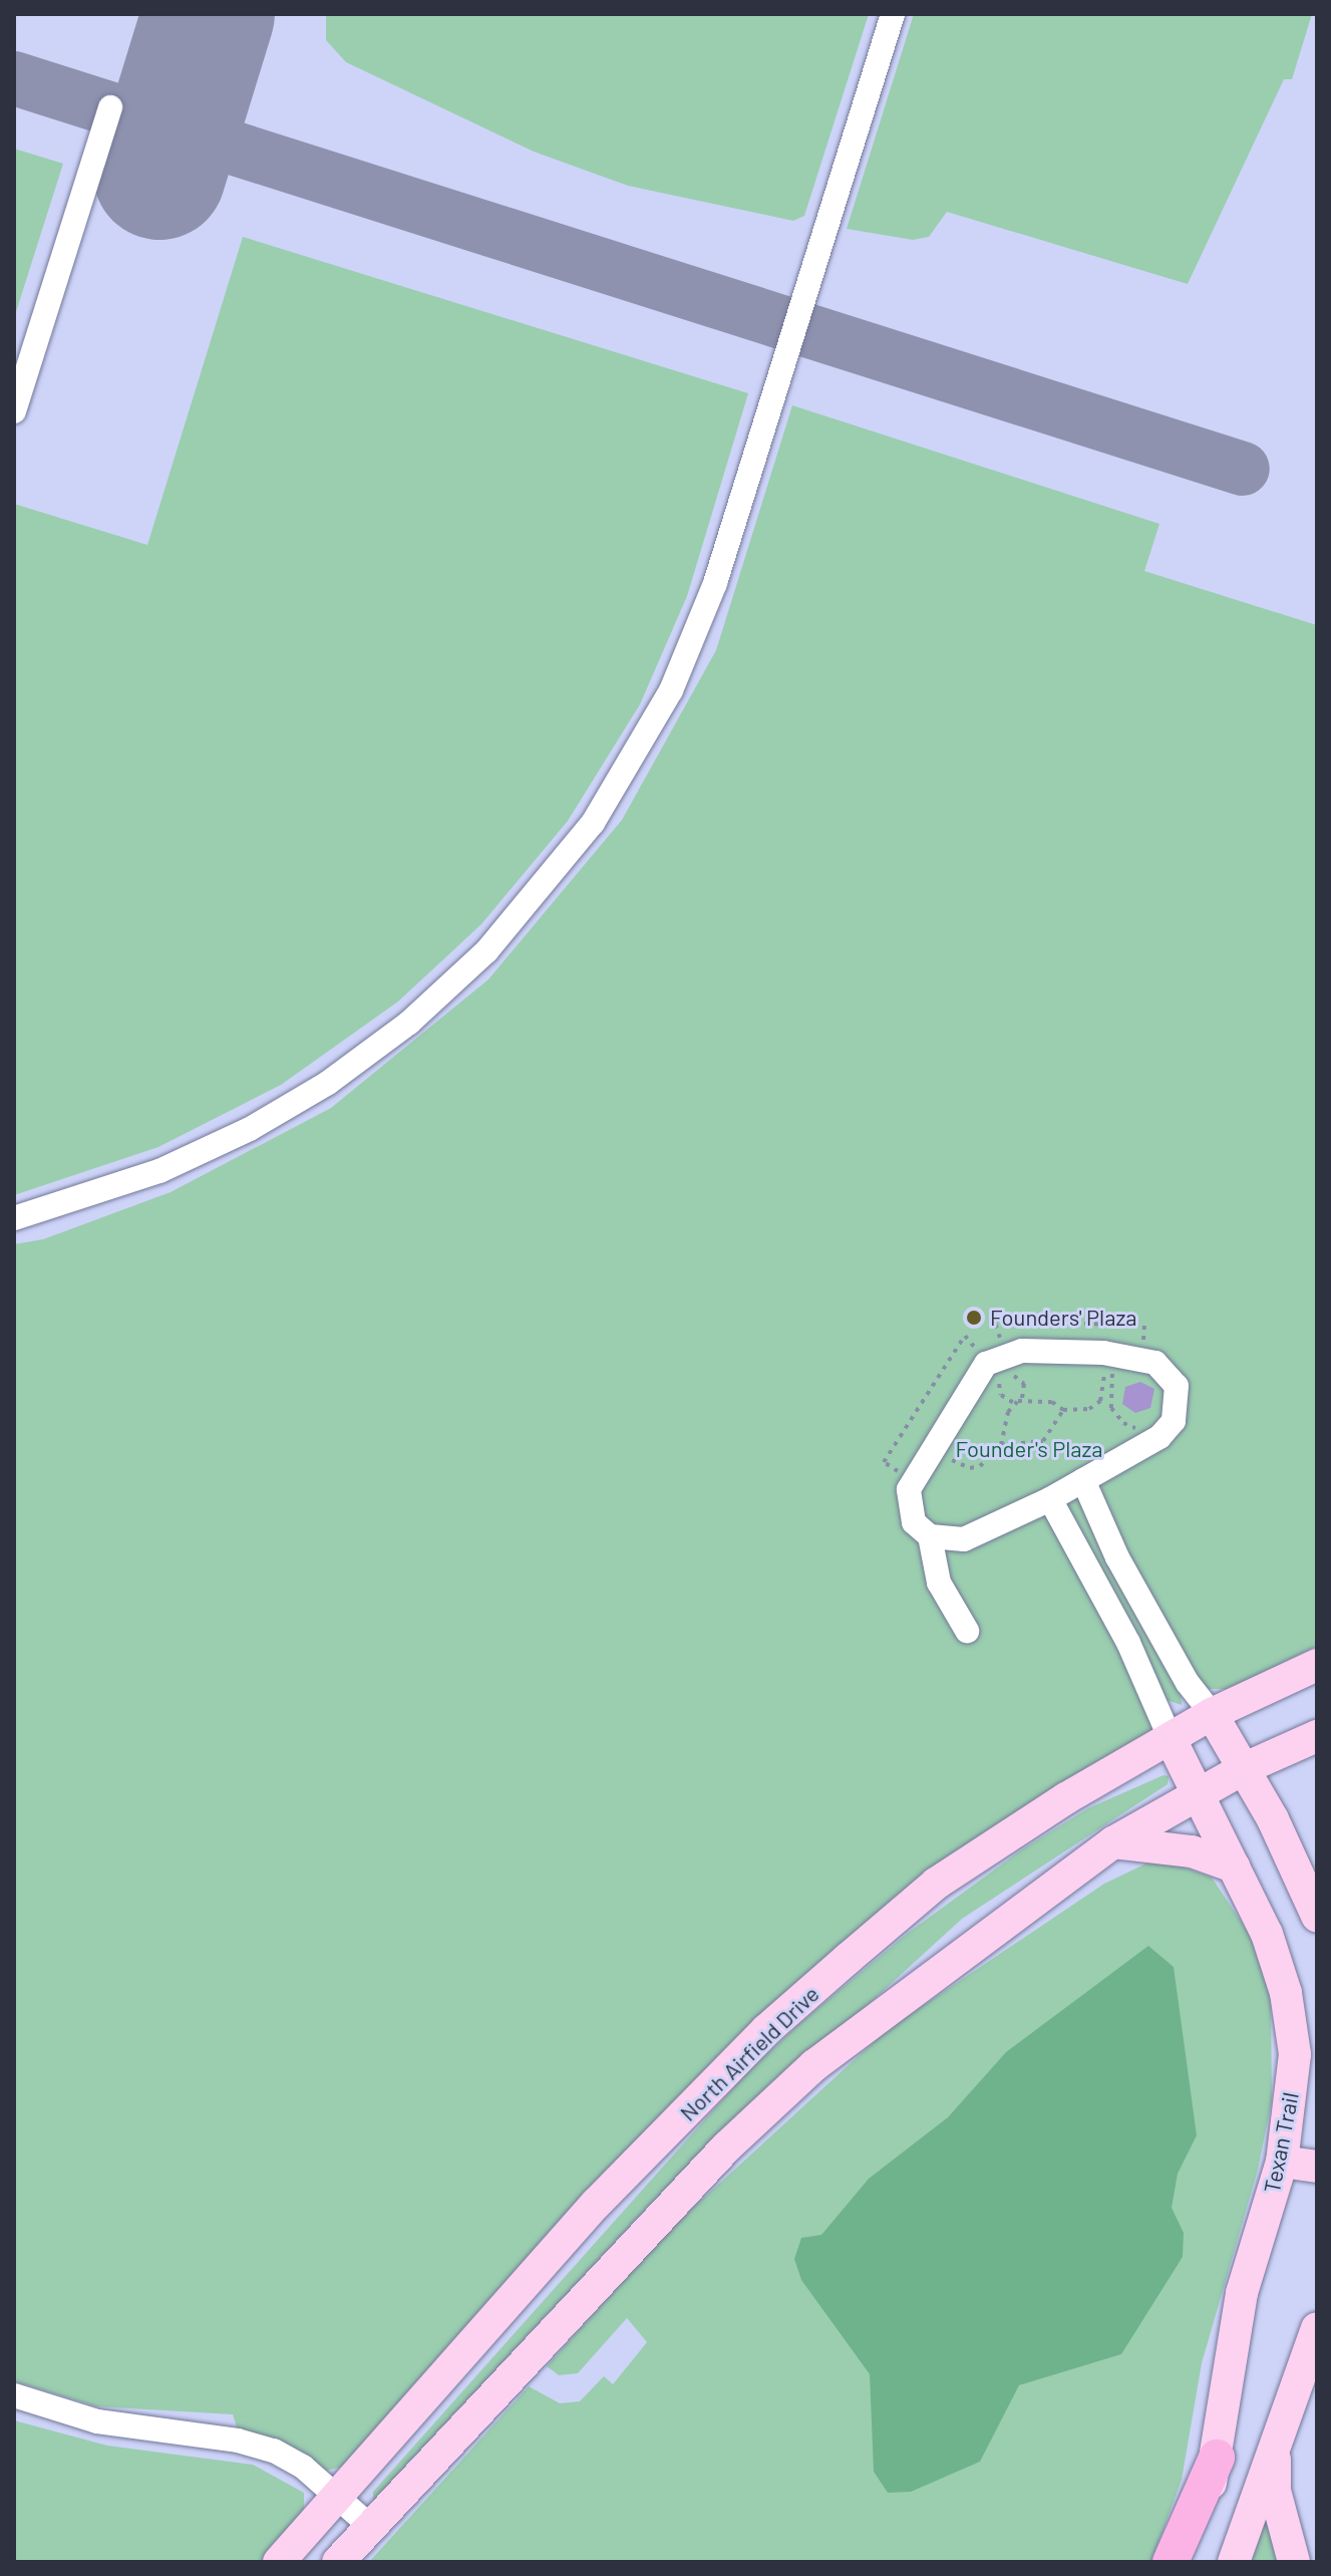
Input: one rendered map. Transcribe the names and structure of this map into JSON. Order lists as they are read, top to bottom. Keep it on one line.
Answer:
{"streets":{"main road":["North Airfield Drive","Texan Trail"]},"crossings":[["North Airfield Drive","Texan Trail"]],"parks":["Founder's Plaza"],"places":["Founders' Plaza"]}
